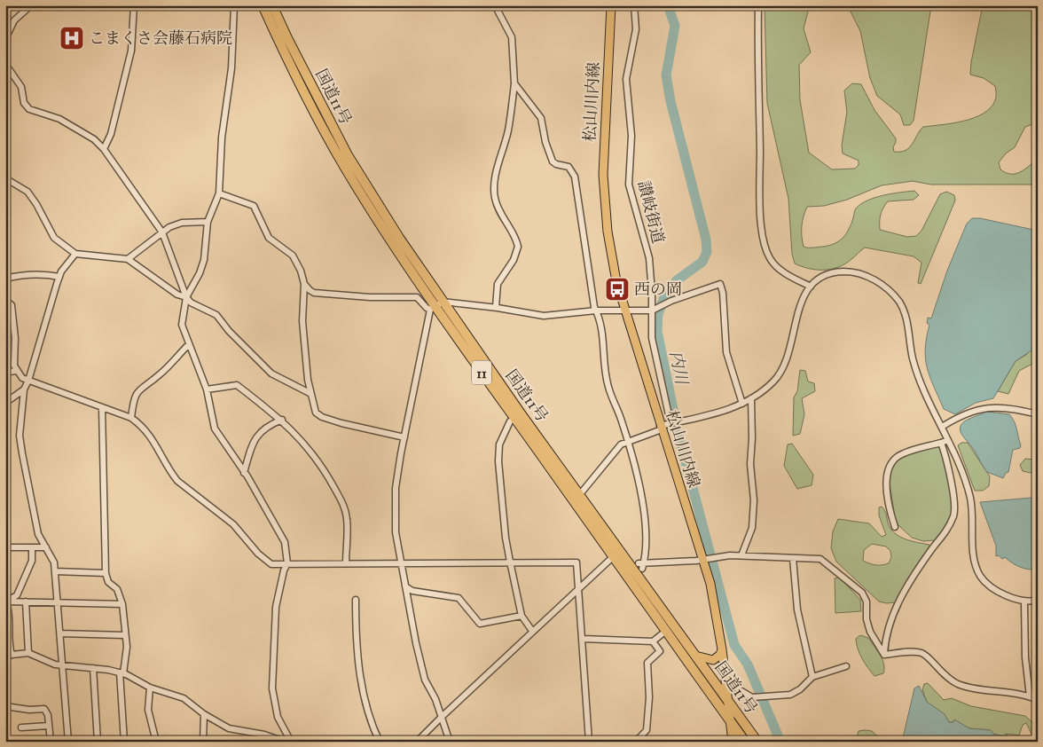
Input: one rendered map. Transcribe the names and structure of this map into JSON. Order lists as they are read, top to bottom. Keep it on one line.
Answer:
{"streets":{"highway":["国道11号","11"],"main road":["松山川内線"],"street":["讃岐街道"]},"crossings":[["国道11号","松山川内線"]],"water":["内川"],"places":{"hospital":["こまくさ会藤石病院"],"bus stop":["西の岡"]}}
